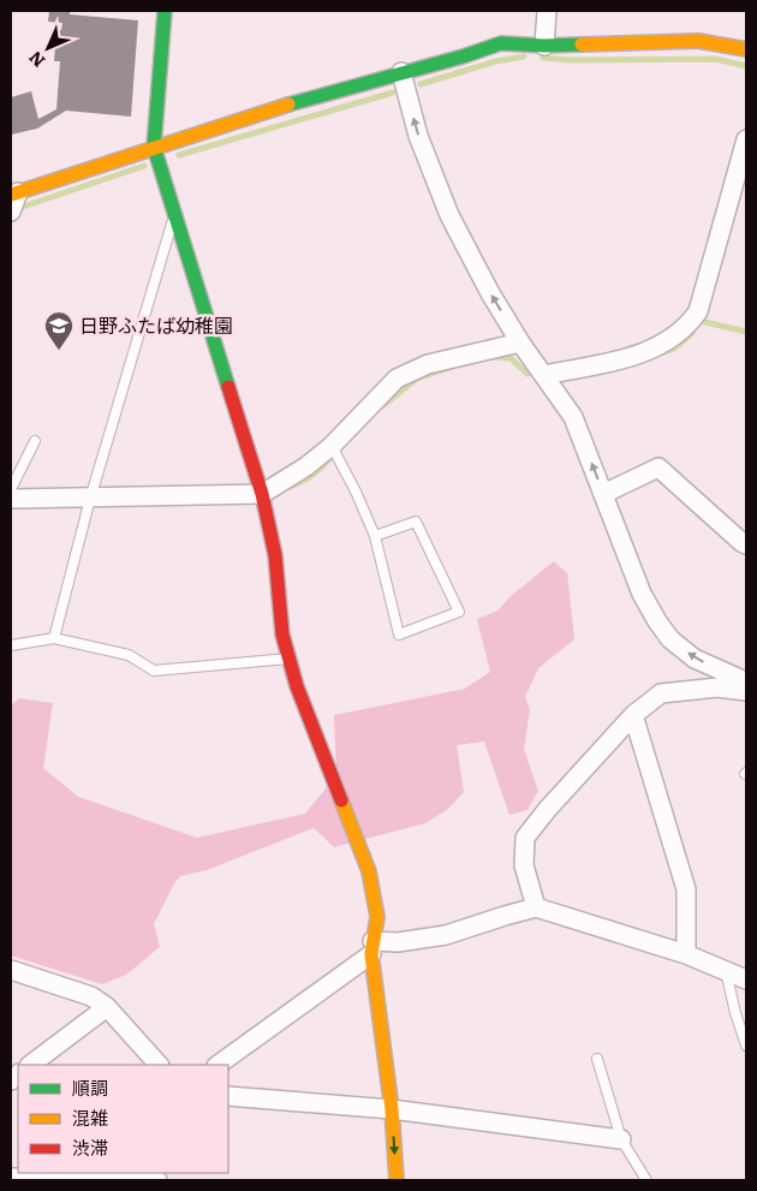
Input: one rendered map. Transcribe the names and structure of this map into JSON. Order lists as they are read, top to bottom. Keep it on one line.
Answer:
{"places":{"school or university":["日野ふたば幼稚園"]},"legend":["順調","混雑","渋滞"],"north":"bottom left"}
